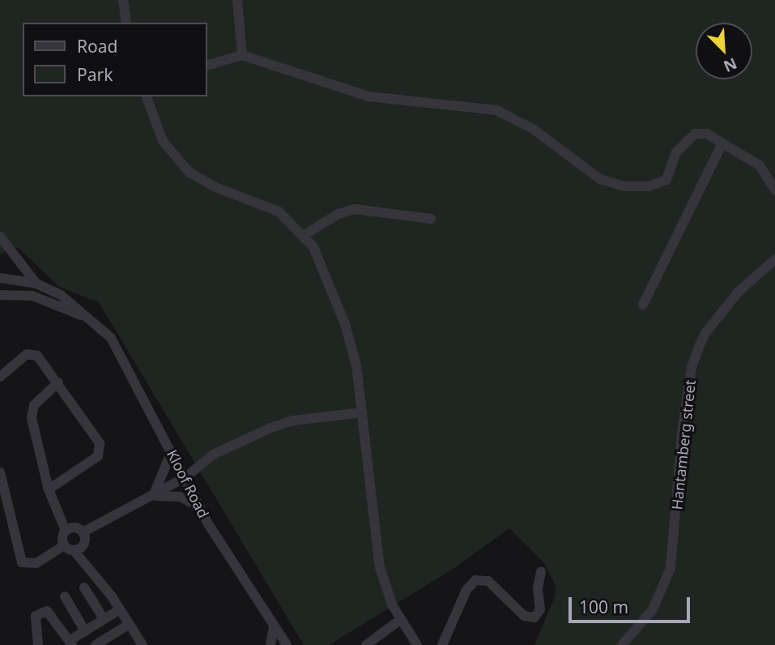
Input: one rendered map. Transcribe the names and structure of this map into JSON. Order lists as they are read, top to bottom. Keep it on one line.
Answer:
{"streets":{"street":["Hantamberg street","Kloof Road"]},"legend":["Road","Park"],"scale_bar":"100 m","north":"bottom right"}
